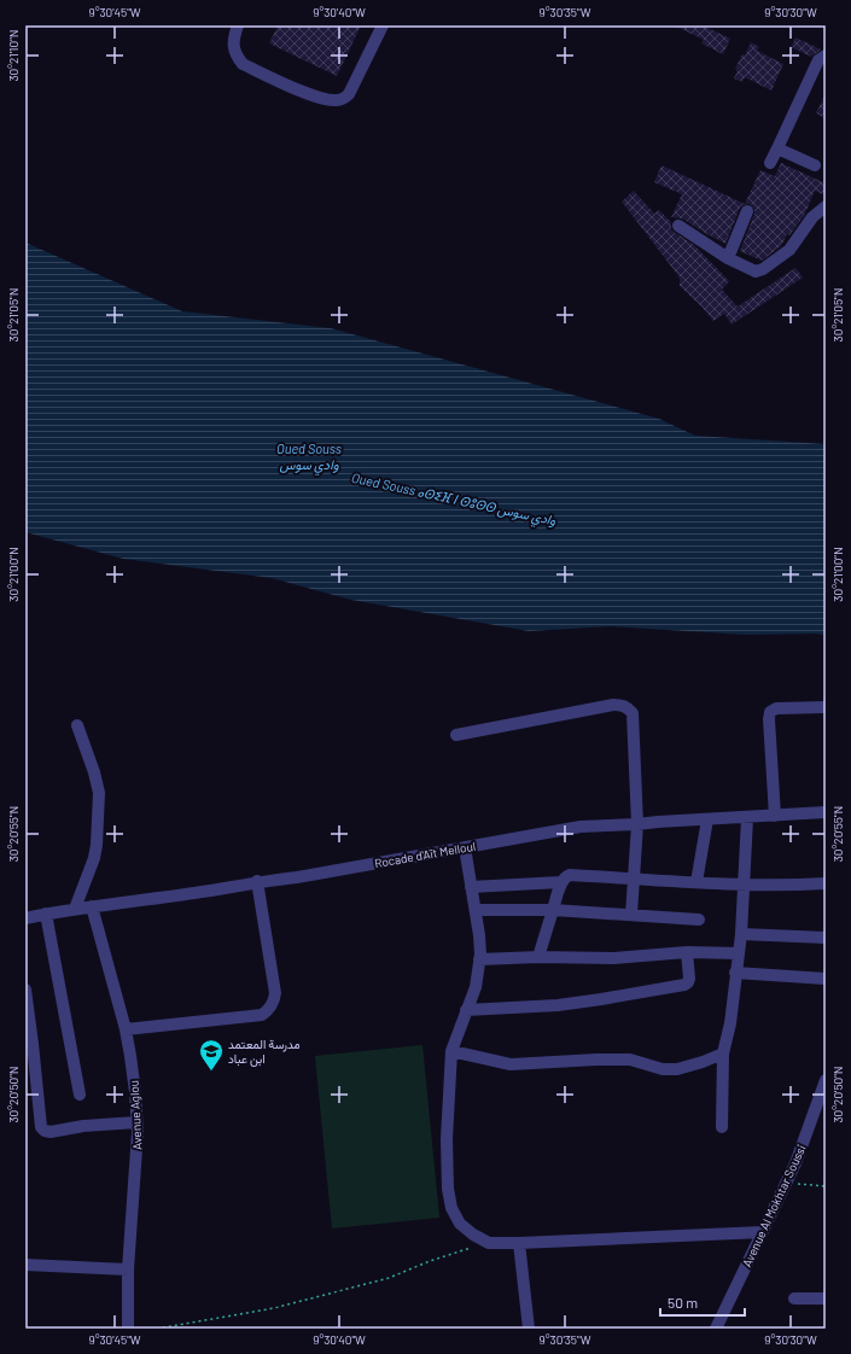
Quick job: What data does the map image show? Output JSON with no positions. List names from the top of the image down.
{
  "streets": {
    "street": ["Rocade d'Aït Melloul", "Avenue Aglou", "Avenue Al Mokhtar Soussi"]
  },
  "crossings": [
    ["Rocade d'Aït Melloul", "Avenue Aglou"]
  ],
  "water": ["Oued Souss وادي سوس", "Oued Souss ⴰⵙⵉⴼ ⵏ ⵙⵓⵙⵙ وادي سوس"],
  "places": {
    "school or university": ["مدرسة المعتمد ابن عباد"]
  },
  "scale_bar": "50 m",
  "coordinates": [
    "9°30'45\"W",
    "9°30'40\"W",
    "9°30'35\"W",
    "9°30'30\"W",
    "30°21'10\"N",
    "30°21'05\"N",
    "30°21'00\"N",
    "30°20'55\"N",
    "30°20'50\"N"
  ]
}
